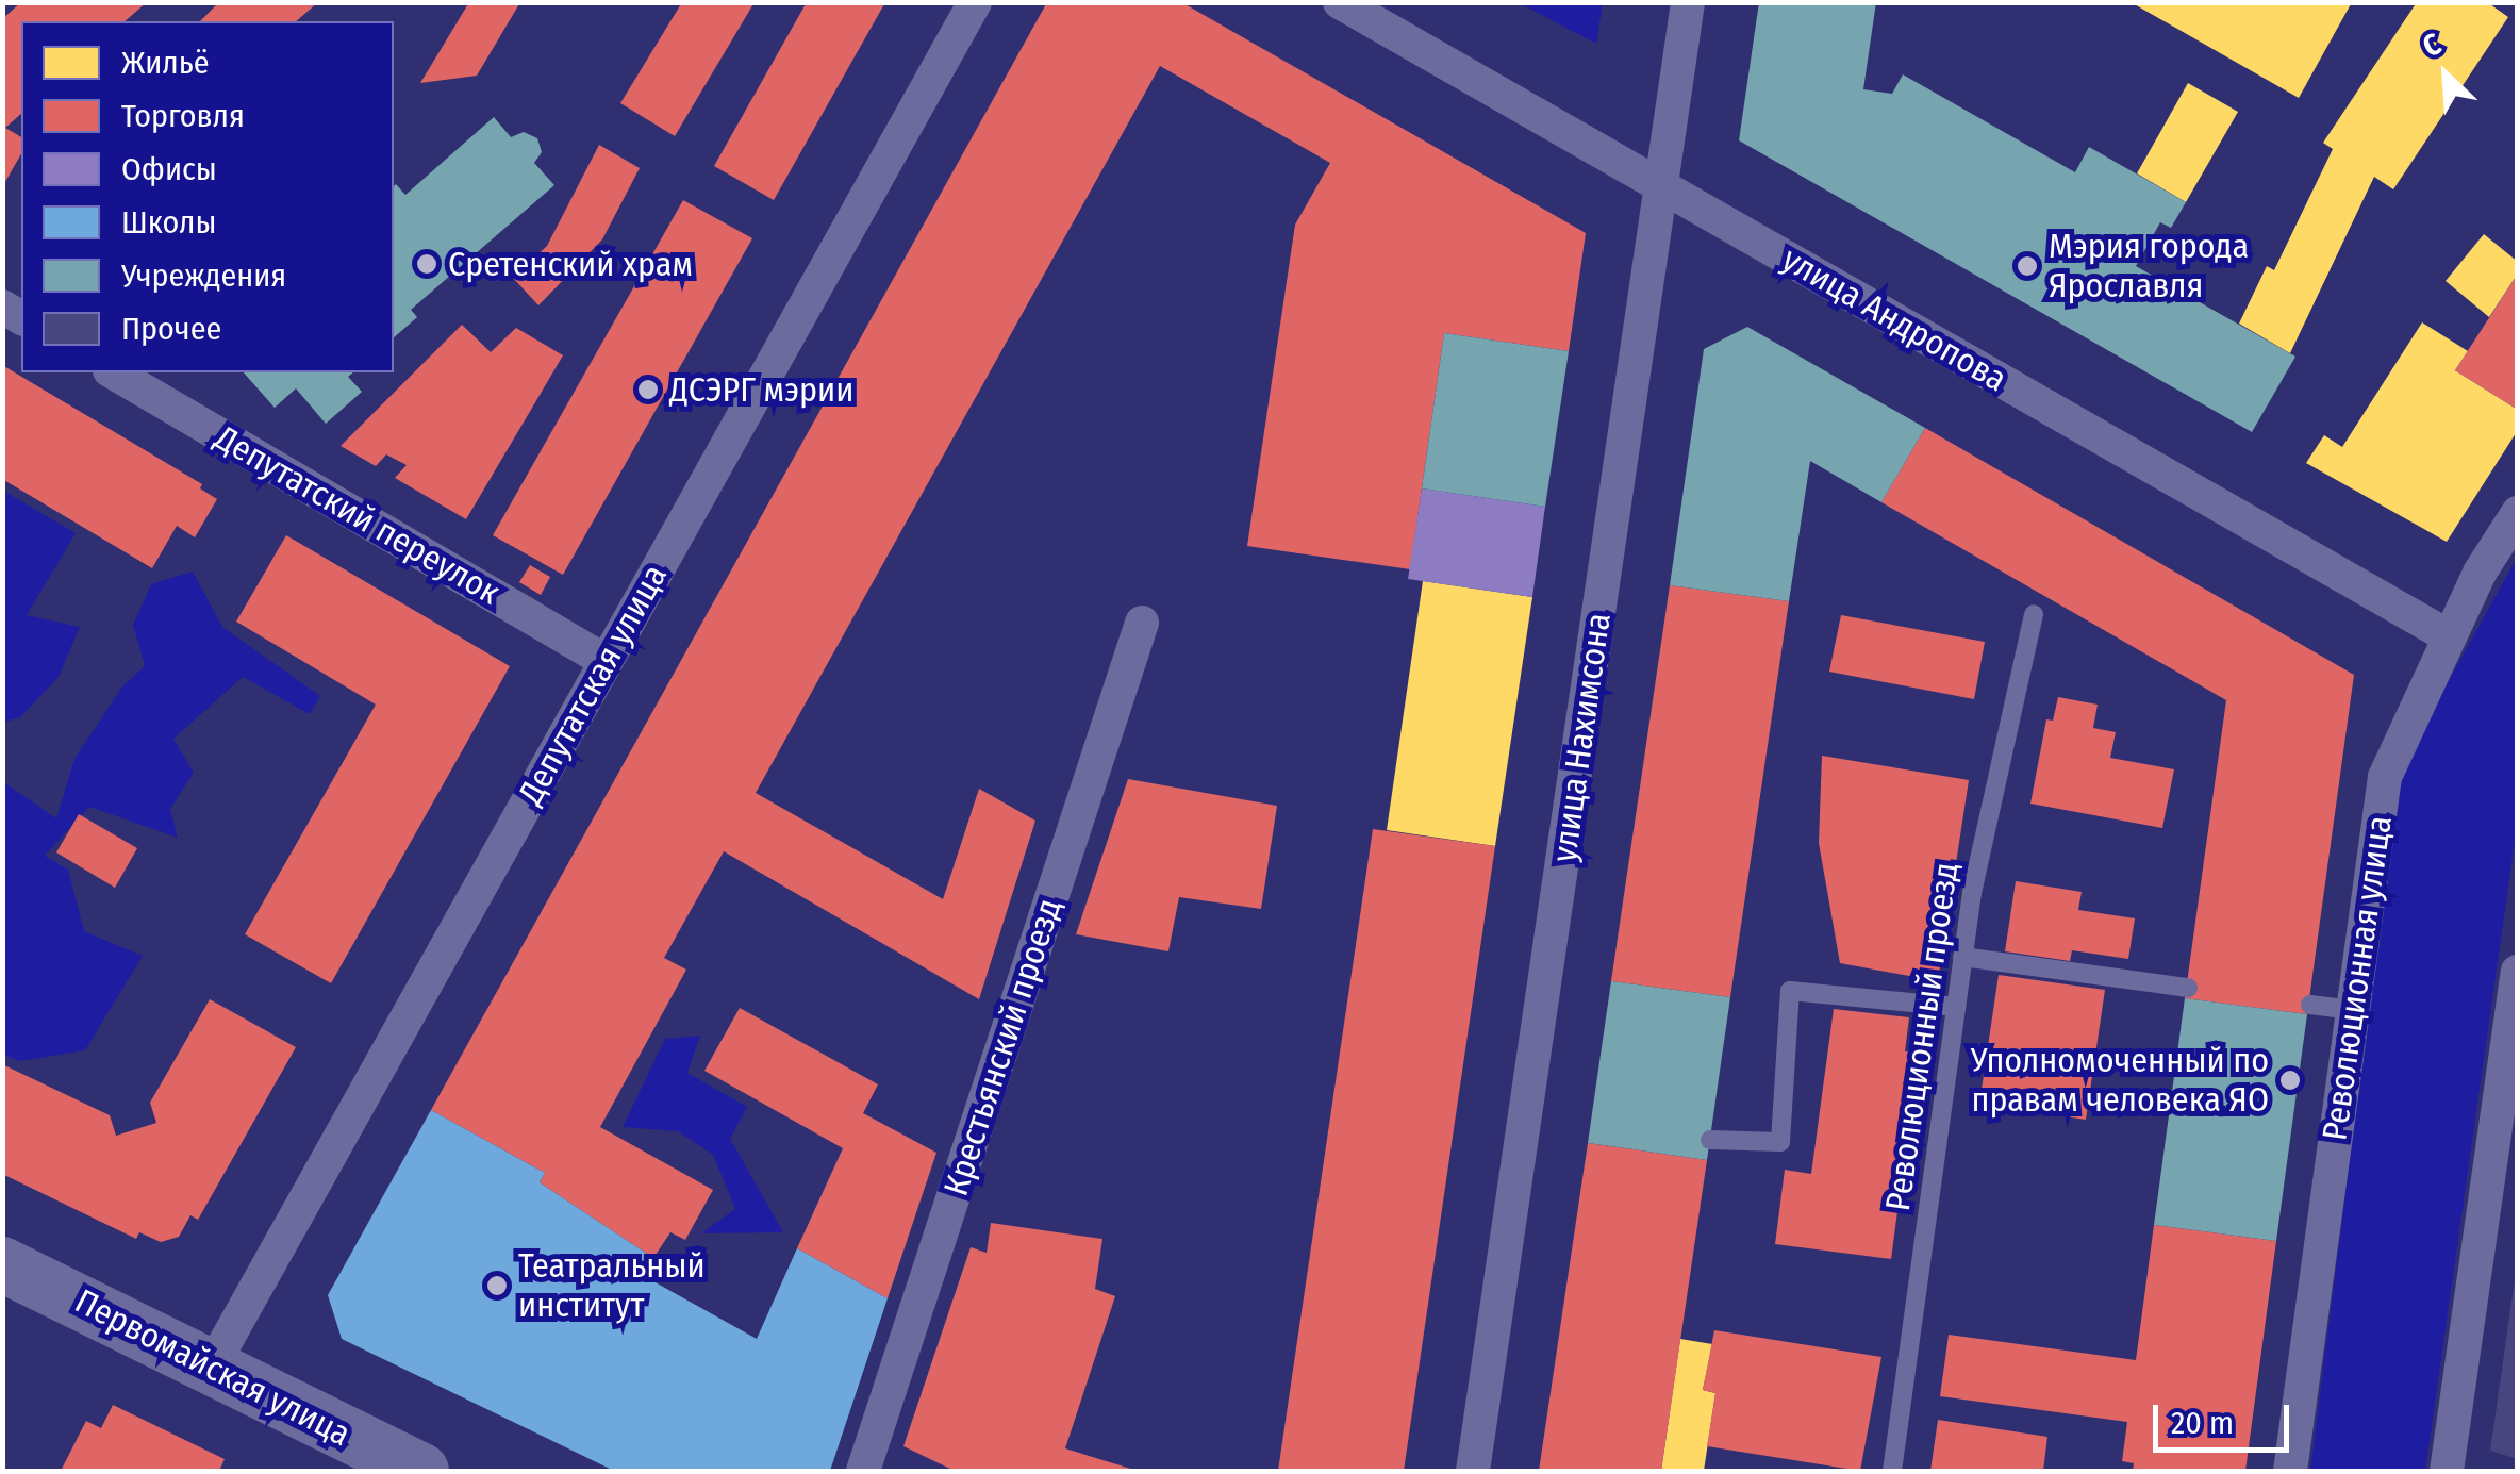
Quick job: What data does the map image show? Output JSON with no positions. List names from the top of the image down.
{
  "streets": {
    "main road": ["Первомайская улица"],
    "street": [
      "улица Андропова",
      "Депутатский переулок",
      "Депутатская улица",
      "улица Нахимсона",
      "Революционная улица",
      "Крестьянский проезд"
    ],
    "lane": ["Революционный проезд"]
  },
  "crossings": [
    ["улица Андропова", "улица Нахимсона"],
    ["улица Андропова", "Революционная улица"],
    ["Депутатский переулок", "Депутатская улица"],
    ["Депутатская улица", "Первомайская улица"]
  ],
  "places": [
    "Сретенский храм",
    "Мэрия города Ярославля",
    "ДСЭРГ мэрии",
    "Уполномоченный по правам человека ЯО",
    "Театральный институт"
  ],
  "legend": [
    "Жильё",
    "Торговля",
    "Офисы",
    "Школы",
    "Учреждения",
    "Прочее"
  ],
  "scale_bar": "20 m",
  "north": "top left"
}
